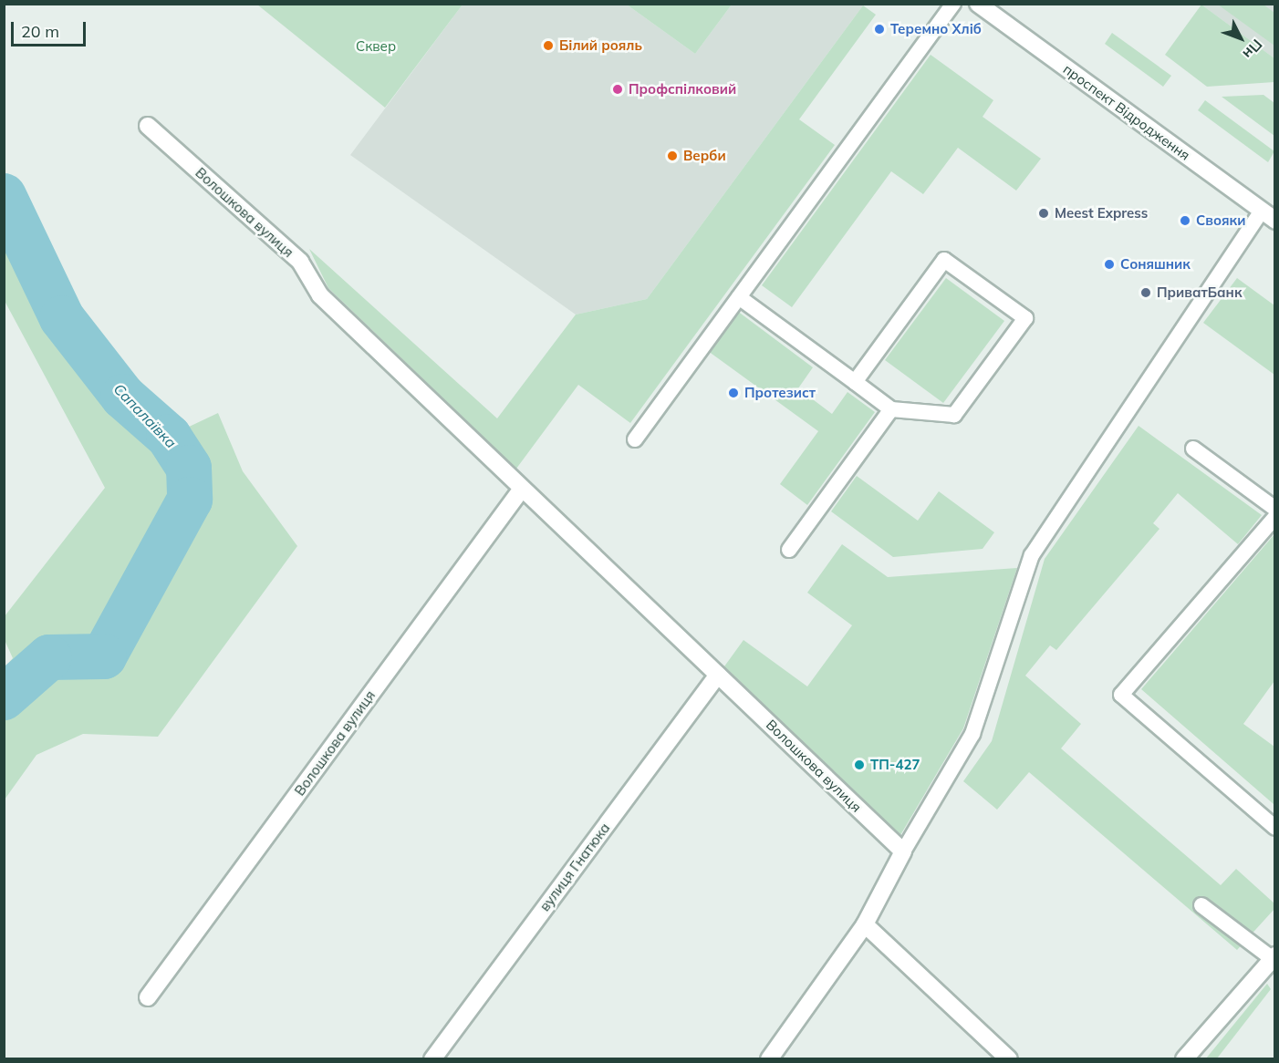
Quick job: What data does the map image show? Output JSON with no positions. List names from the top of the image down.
{
  "streets": {
    "street": ["проспект Відродження", "Волошкова вулиця", "вулиця Гнатюка"]
  },
  "crossings": [
    ["Волошкова вулиця", "вулиця Гнатюка"]
  ],
  "water": ["Сапалаївка"],
  "parks": ["Сквер"],
  "places": [
    "Теремно Хліб",
    "Білий рояль",
    "Профспілковий",
    "Верби",
    "Meest Express",
    "Свояки",
    "Соняшник",
    "ПриватБанк",
    "Протезист",
    "ТП-427"
  ],
  "scale_bar": "20 m",
  "north": "bottom right"
}
